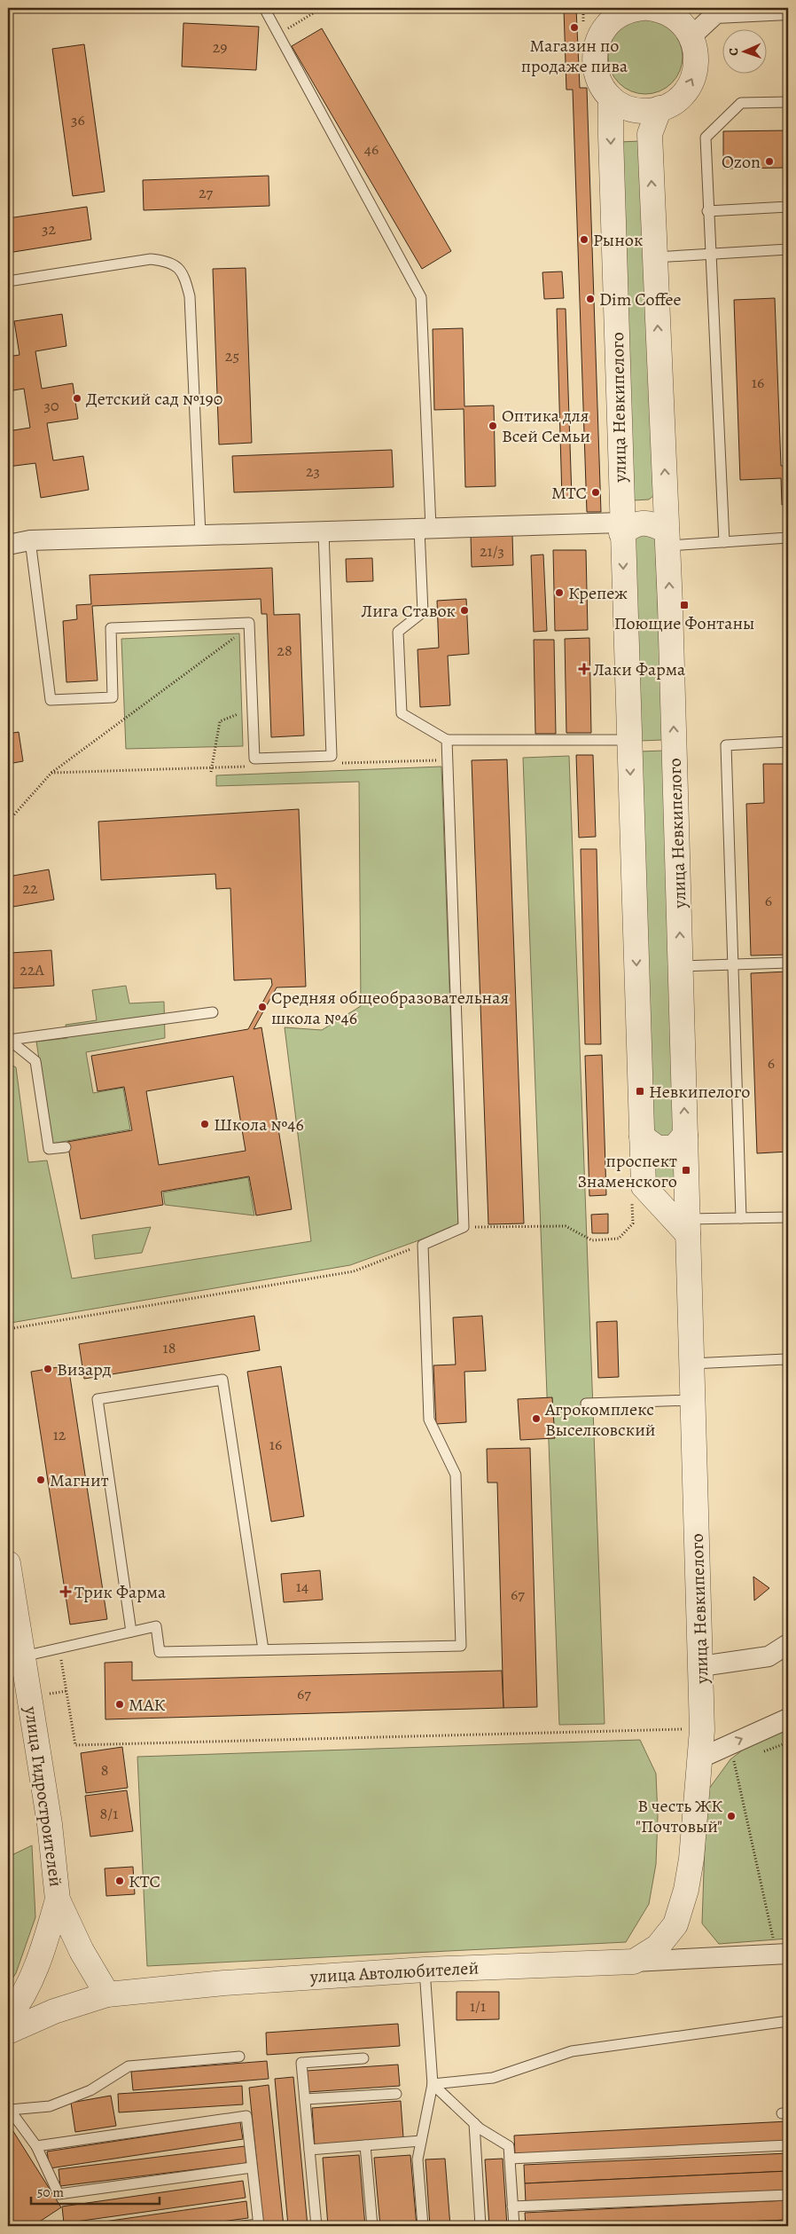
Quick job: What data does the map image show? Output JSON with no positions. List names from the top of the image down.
{
  "streets": {
    "street": ["улица Невкипелого", "улица Гидростроителей", "улица Автолюбителей"]
  },
  "crossings": [
    ["улица Невкипелого", "улица Автолюбителей"],
    ["улица Гидростроителей", "улица Автолюбителей"]
  ],
  "places": {
    "other": [
      "Магазин по продаже пива",
      "Ozon",
      "Рынок",
      "Dim Coffee",
      "Детский сад №190",
      "Оптика для Всей Семьи",
      "МТС",
      "Крепеж",
      "Лига Ставок",
      "Средняя общеобразовательная школа №46",
      "Школа №46",
      "Визард",
      "Агрокомплекс Выселковский",
      "Магнит",
      "МАК",
      "В честь ЖК \"Почтовый\"",
      "КТС"
    ],
    "transit": ["Поющие Фонтаны", "Невкипелого", "проспект Знаменского"],
    "health": ["Лаки Фарма", "Трик Фарма"]
  },
  "house_numbers": [
    "29",
    "36",
    "46",
    "27",
    "32",
    "25",
    "16",
    "30",
    "23",
    "21/3",
    "28",
    "22",
    "6",
    "22А",
    "6",
    "18",
    "12",
    "16",
    "14",
    "67",
    "67",
    "8",
    "8/1",
    "1/1"
  ],
  "scale_bar": "50 m",
  "north": "left"
}
